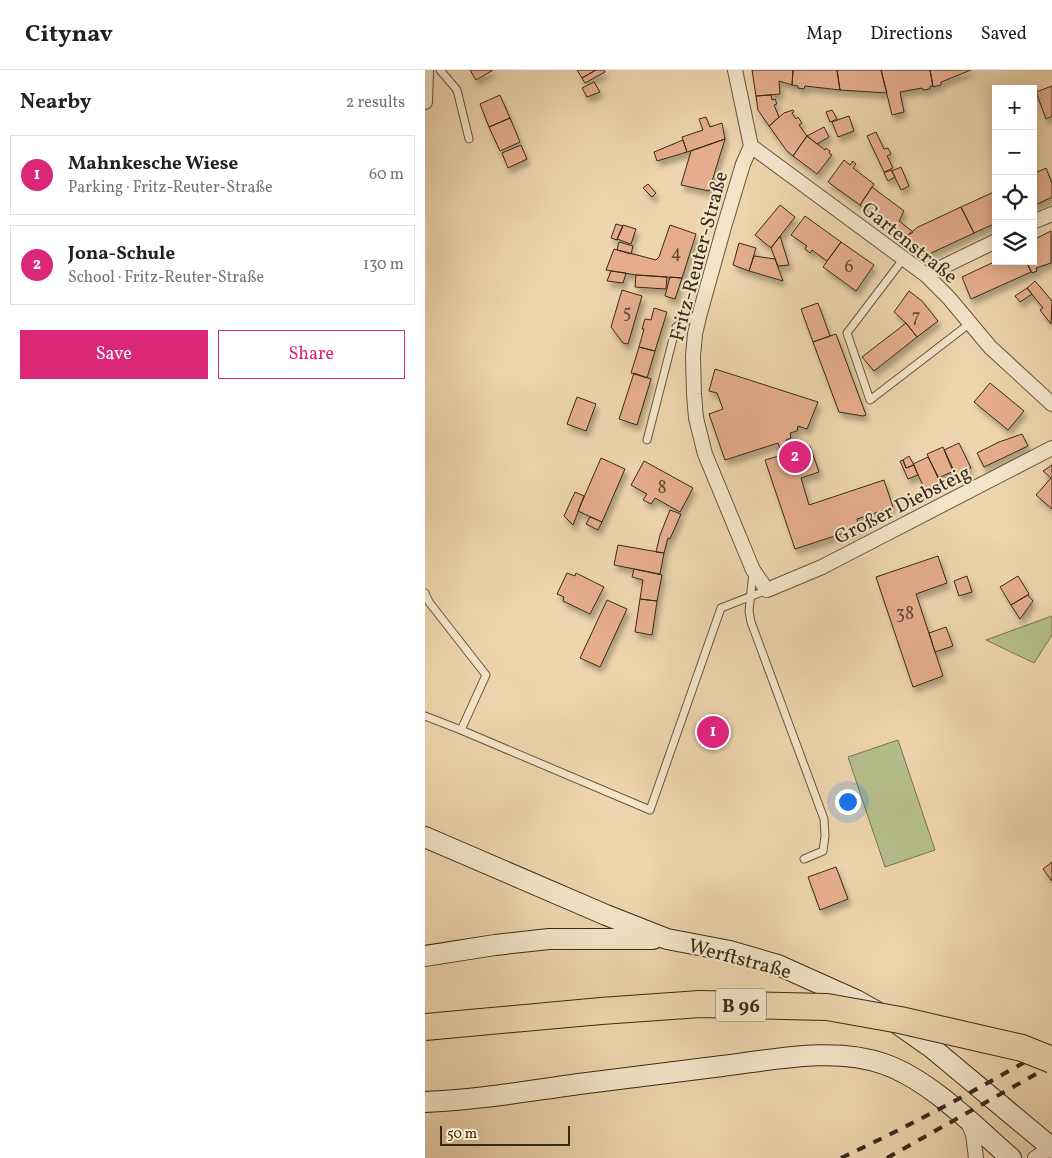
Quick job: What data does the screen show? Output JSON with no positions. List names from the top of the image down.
{
  "streets": {
    "highway": ["B 96"],
    "main road": ["Werftstraße"],
    "street": ["Gartenstraße", "Fritz-Reuter-Straße", "Großer Diebsteig"]
  },
  "crossings": [
    ["Gartenstraße", "Fritz-Reuter-Straße"],
    ["Fritz-Reuter-Straße", "Großer Diebsteig"]
  ],
  "house_numbers": [
    "4",
    "6",
    "5",
    "7",
    "8",
    "38"
  ],
  "scale_bar": "50 m",
  "page": {
    "header": "Citynav",
    "nav": ["Map", "Directions", "Saved"],
    "heading": ["Nearby", "2 results"],
    "map_buttons": ["+", "−"],
    "list": [
      {
        "mark": "1",
        "name": "Mahnkesche Wiese",
        "note": "Parking · Fritz-Reuter-Straße",
        "value": "60 m"
      },
      {
        "mark": "2",
        "name": "Jona-Schule",
        "note": "School · Fritz-Reuter-Straße",
        "value": "130 m"
      }
    ],
    "buttons": ["Save", "Share"],
    "pins": ["2", "1"],
    "scale": "50 m"
  }
}
